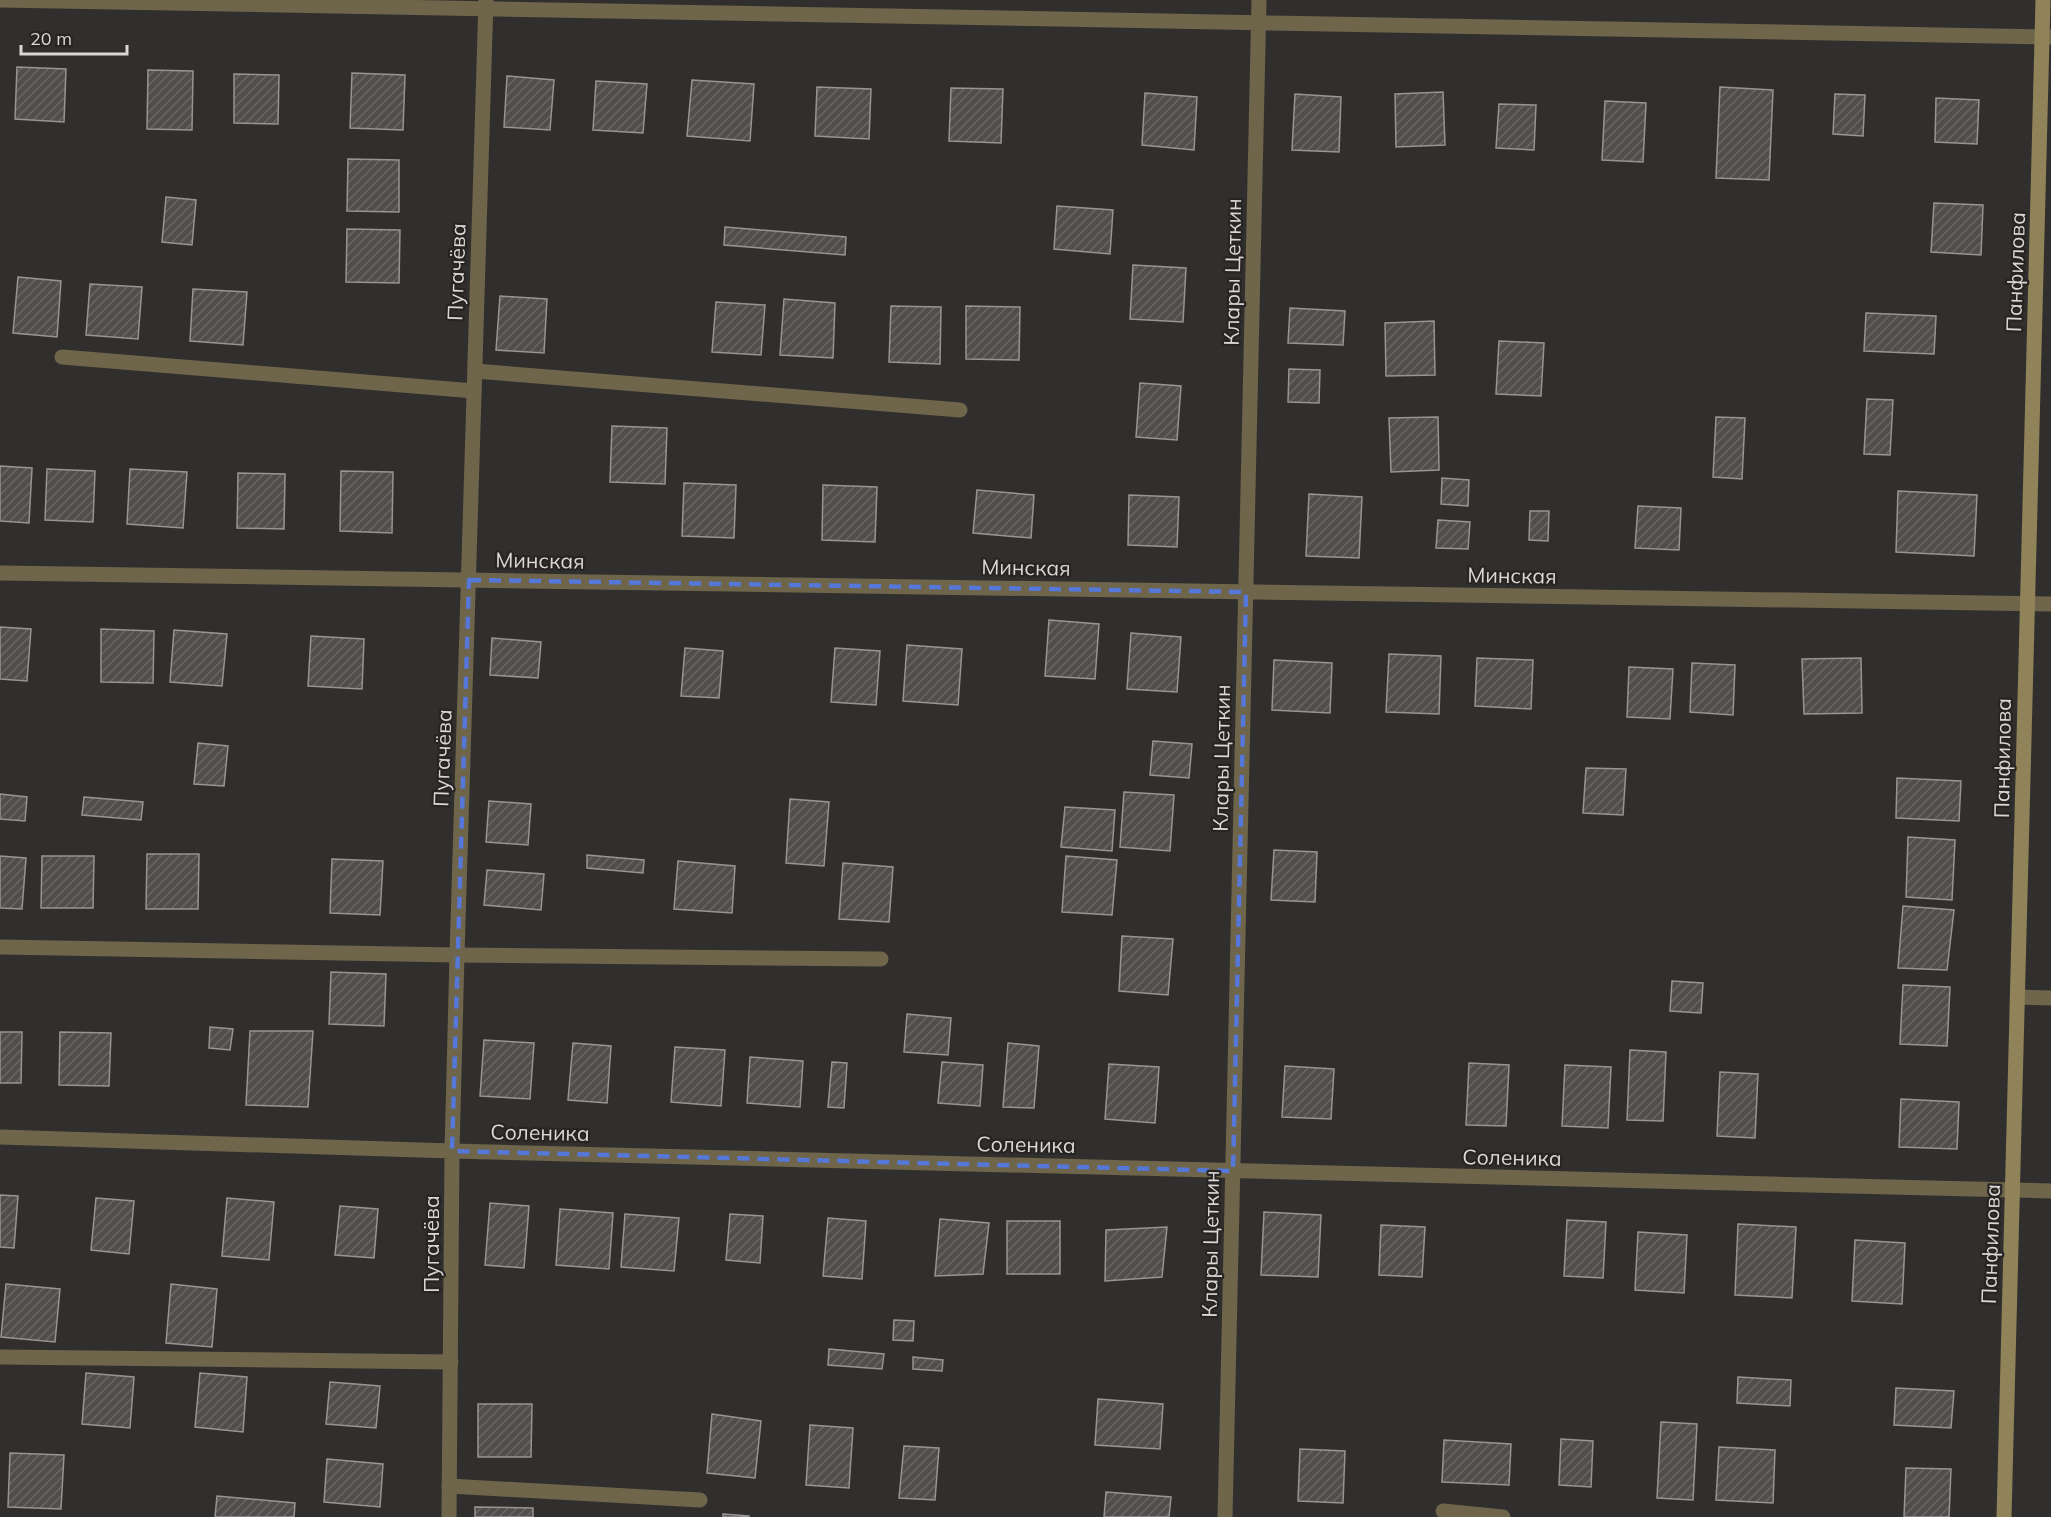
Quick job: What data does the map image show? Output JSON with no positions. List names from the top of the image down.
{
  "streets": {
    "street": [
      "Пугачёва",
      "Клары Цеткин",
      "Панфилова",
      "Минская",
      "Соленика"
    ]
  },
  "crossings": [
    ["Пугачёва", "Минская"],
    ["Пугачёва", "Соленика"],
    ["Клары Цеткин", "Минская"],
    ["Клары Цеткин", "Соленика"],
    ["Панфилова", "Минская"],
    ["Панфилова", "Соленика"]
  ],
  "scale_bar": "20 m"
}
